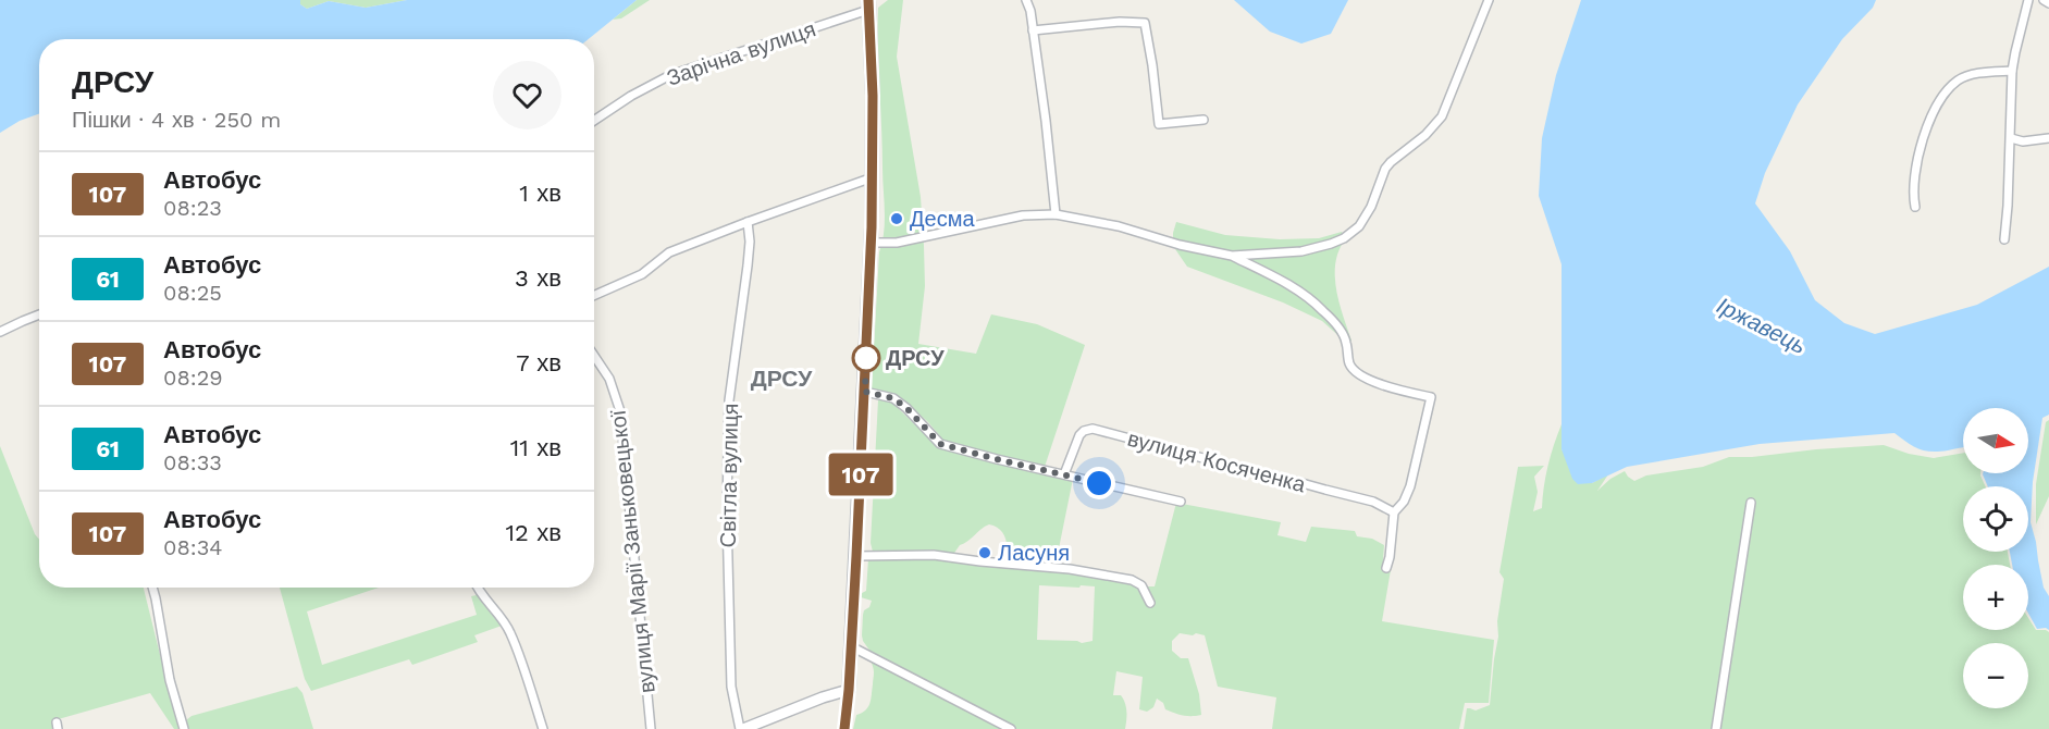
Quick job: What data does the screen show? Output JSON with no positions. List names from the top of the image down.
{
  "streets": {
    "street": [
      "Зарічна вулиця",
      "вулиця Косяченка",
      "Світла вулиця",
      "вулиця Марії Заньковецької"
    ]
  },
  "districts": ["ДРСУ"],
  "water": ["Іржавець"],
  "places": ["Десма", "ДРСУ", "Ласуня"],
  "lines": ["bus line 107"],
  "north": "right",
  "page": {
    "on_map": "107",
    "heading": ["ДРСУ", "Пішки · 4 хв · 250 m"],
    "list": [
      {
        "mark": "107",
        "name": "Автобус",
        "note": "08:23",
        "value": "1 хв"
      },
      {
        "mark": "61",
        "name": "Автобус",
        "note": "08:25",
        "value": "3 хв"
      },
      {
        "mark": "107",
        "name": "Автобус",
        "note": "08:29",
        "value": "7 хв"
      },
      {
        "mark": "61",
        "name": "Автобус",
        "note": "08:33",
        "value": "11 хв"
      },
      {
        "mark": "107",
        "name": "Автобус",
        "note": "08:34",
        "value": "12 хв"
      }
    ],
    "map_buttons": ["+", "−"]
  }
}
